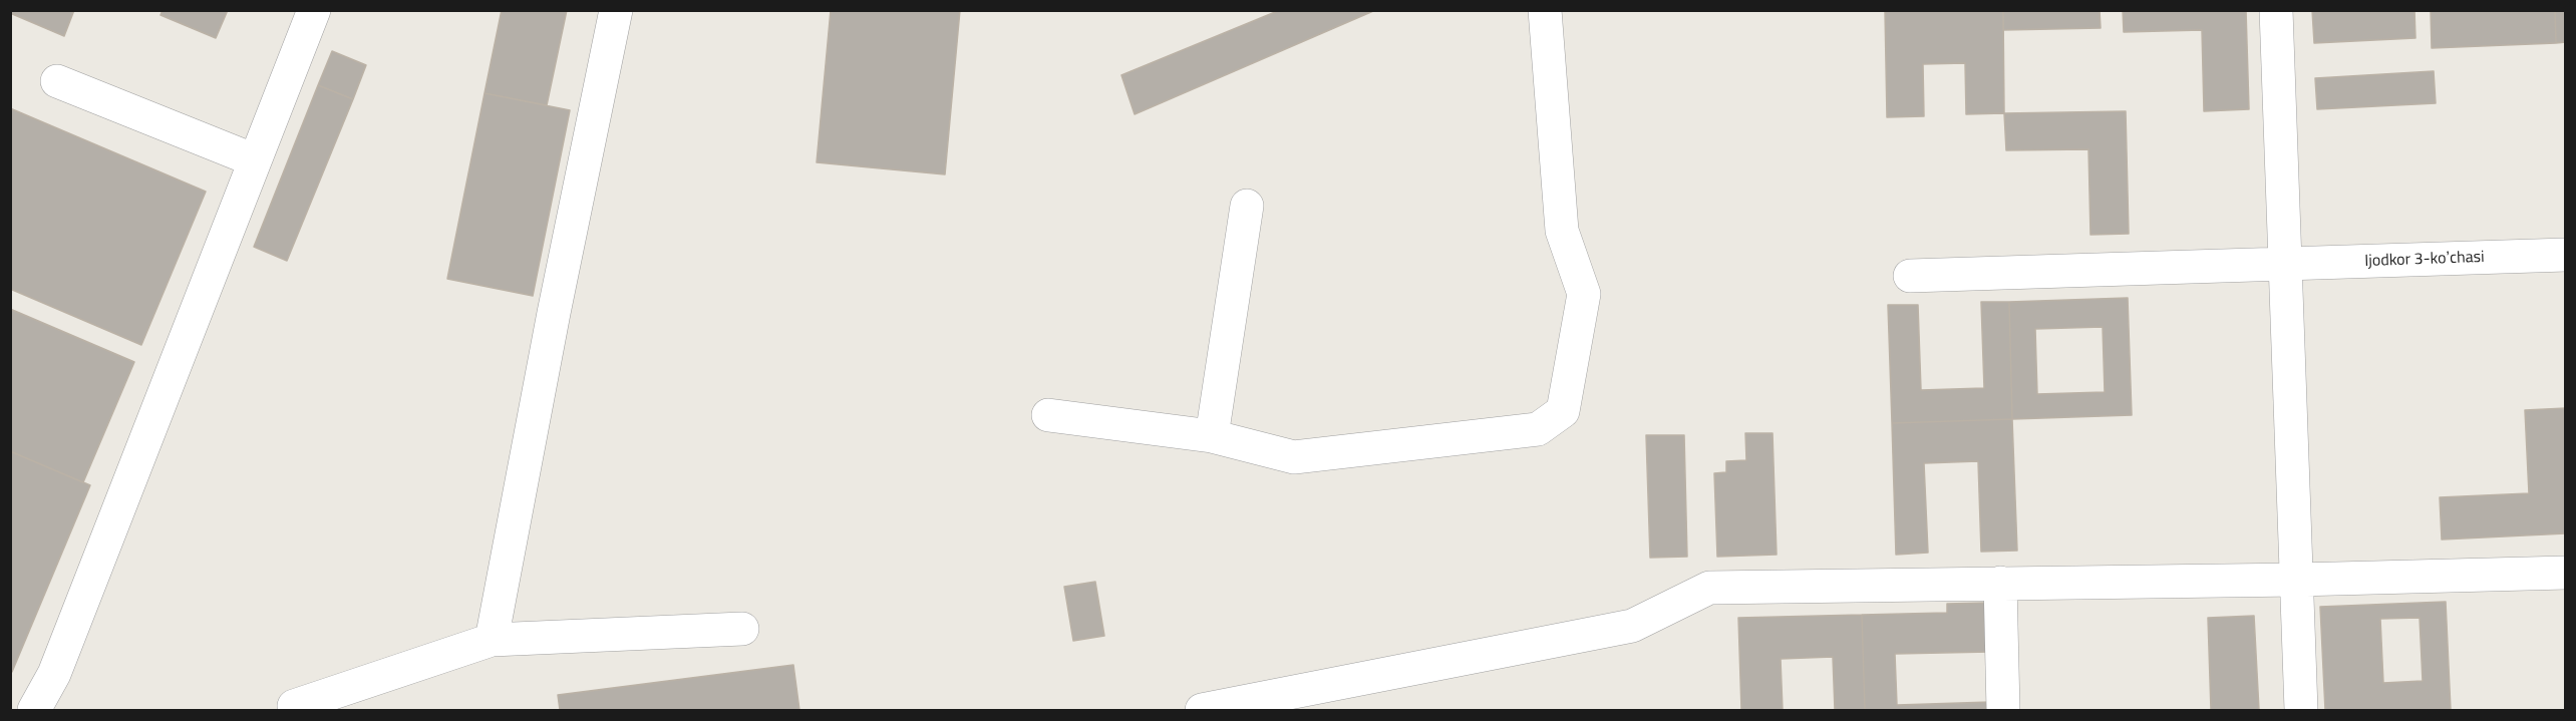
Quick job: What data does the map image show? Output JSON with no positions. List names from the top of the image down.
{
  "streets": {
    "street": ["Ijodkor 3-koʼchasi"]
  }
}
